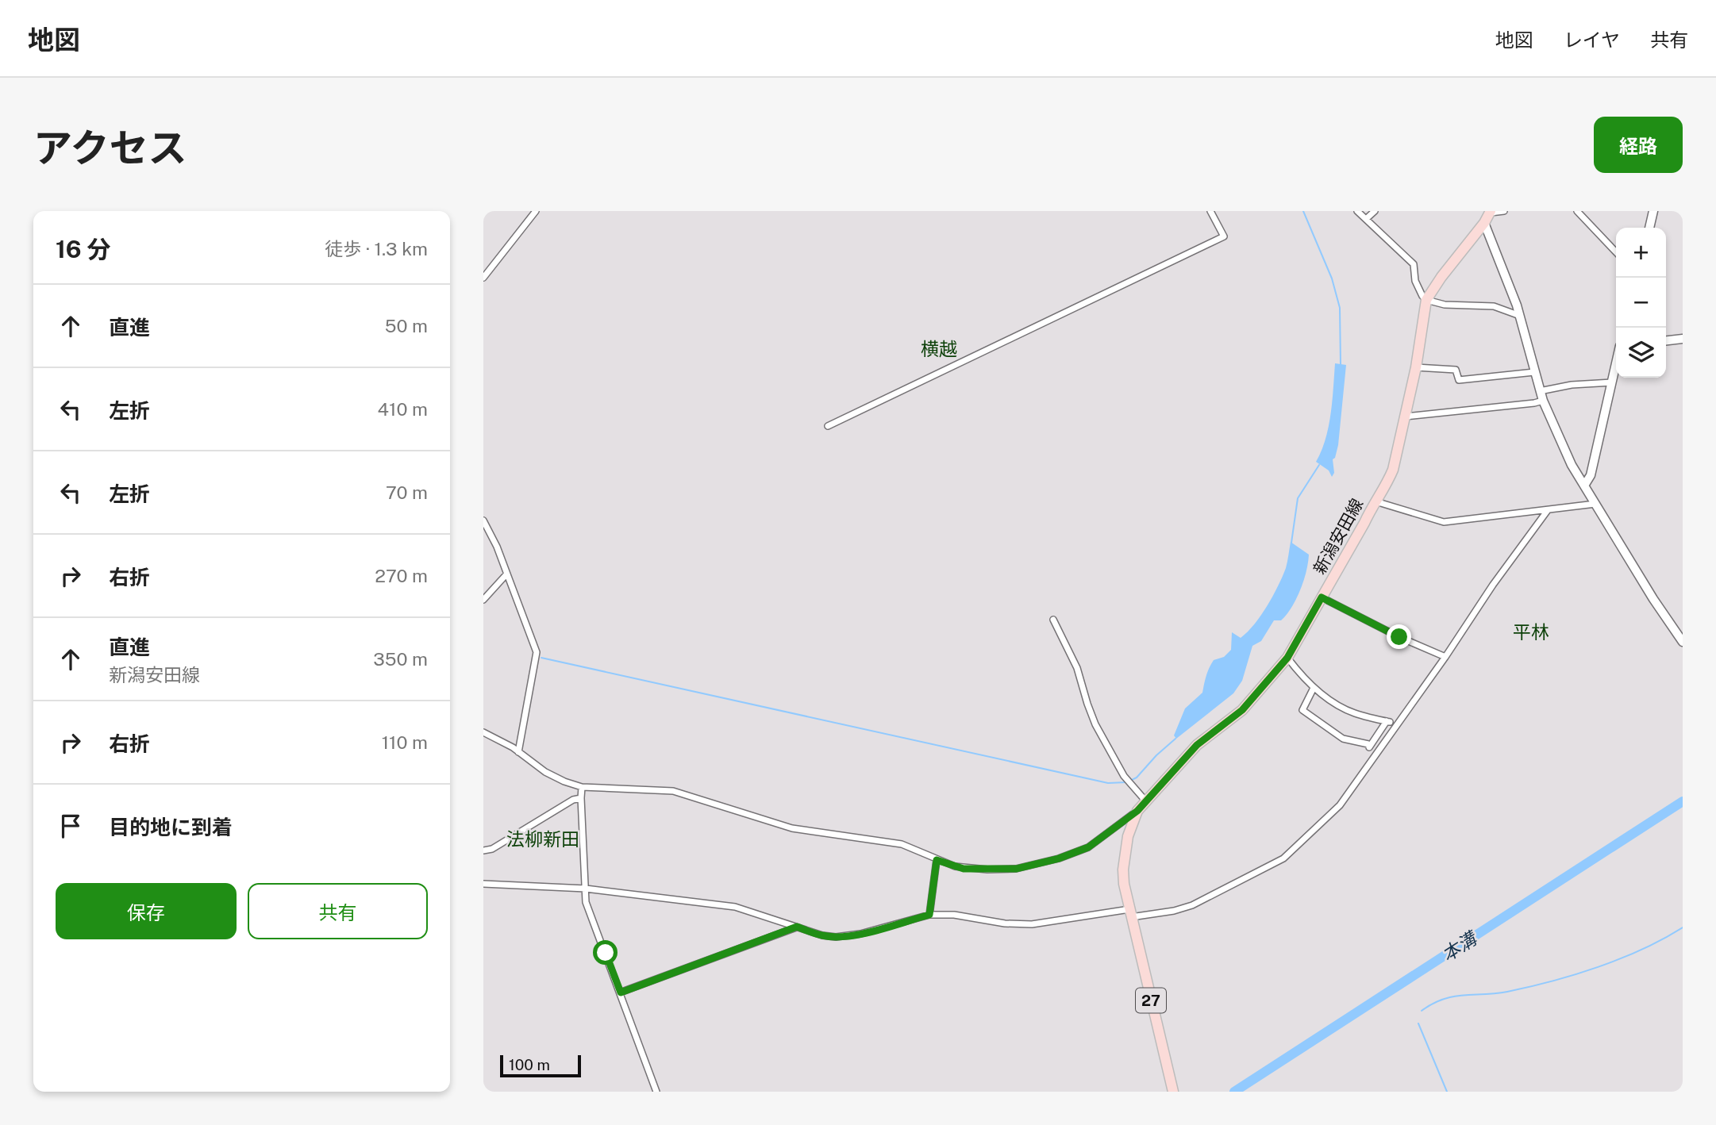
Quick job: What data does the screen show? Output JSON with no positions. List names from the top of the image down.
{
  "streets": {
    "main road": ["新潟安田線", "27"]
  },
  "districts": ["横越", "平林", "法柳新田"],
  "water": ["本溝"],
  "scale_bar": "100 m",
  "page": {
    "header": "地図",
    "nav": ["地図", "レイヤ", "共有"],
    "title": "アクセス",
    "buttons": [
      "経路",
      ["保存", "共有"]
    ],
    "heading": ["16 分", "徒歩 · 1.3 km"],
    "map_buttons": ["+", "−"],
    "list": [
      ["直進", "50 m"],
      ["左折", "410 m"],
      ["左折", "70 m"],
      ["右折", "270 m"],
      ["直進", "新潟安田線", "350 m"],
      ["右折", "110 m"],
      "目的地に到着"
    ],
    "scale": "100 m"
  }
}
